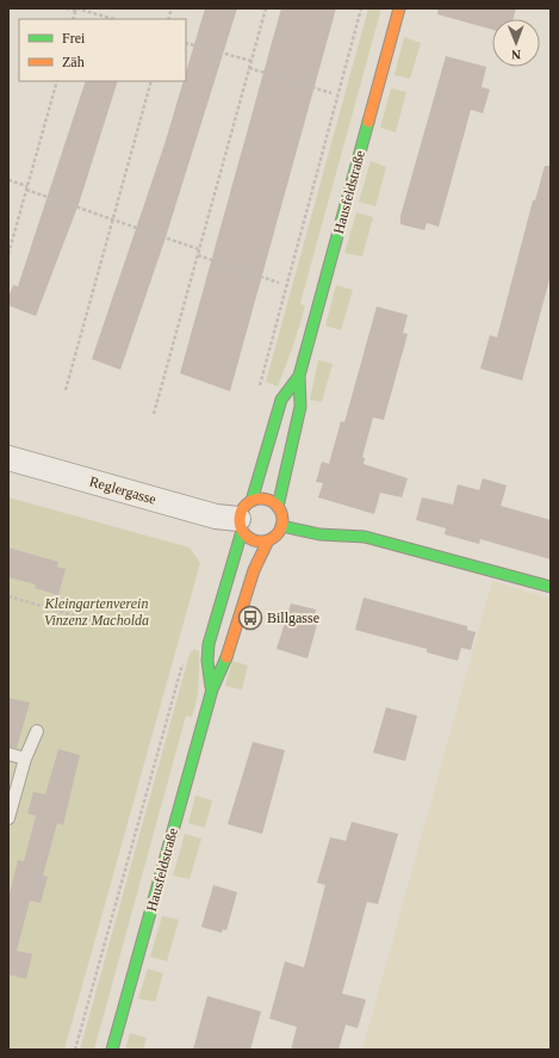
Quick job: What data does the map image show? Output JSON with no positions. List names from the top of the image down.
{
  "streets": {
    "street": ["Hausfeldstraße", "Reglergasse"]
  },
  "crossings": [
    ["Hausfeldstraße", "Reglergasse"]
  ],
  "parks": ["Kleingartenverein Vinzenz Macholda"],
  "places": {
    "bus stop": ["Billgasse"]
  },
  "legend": ["Frei", "Zäh"],
  "north": "bottom"
}
